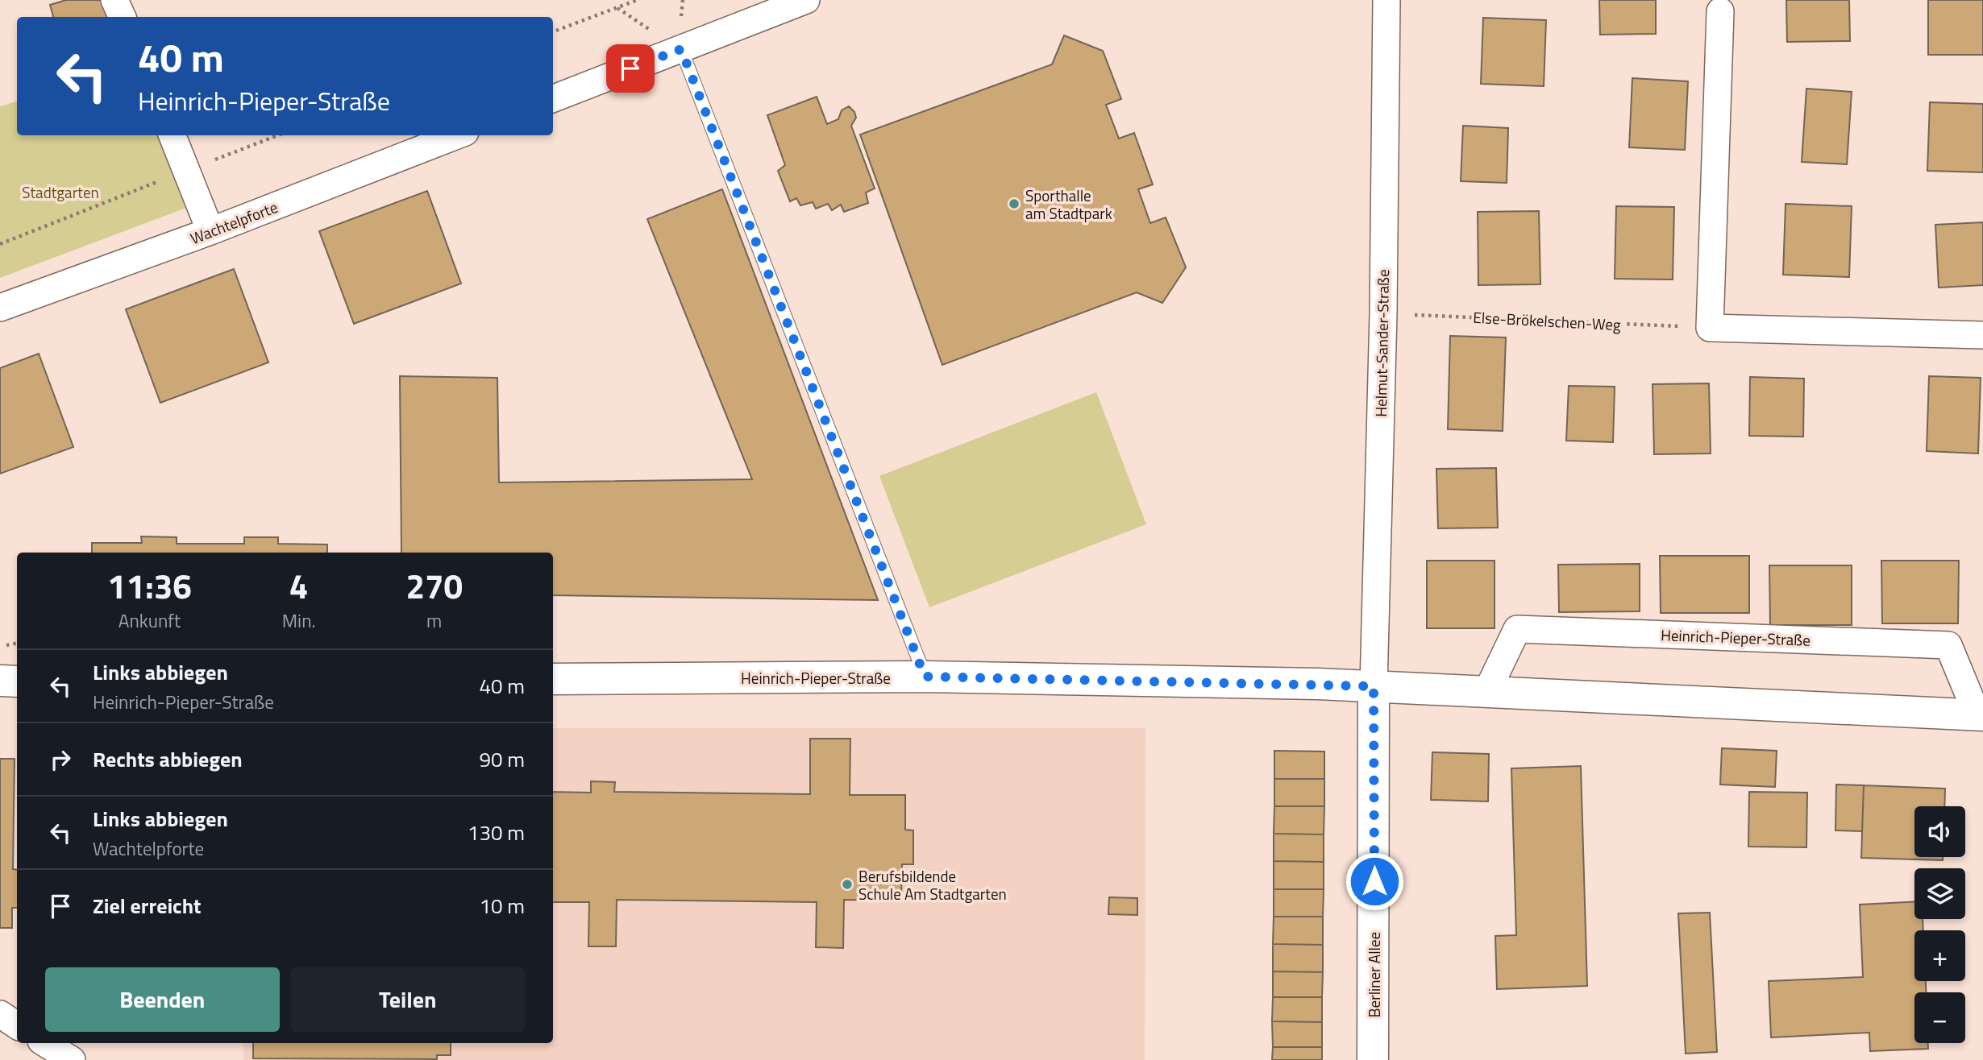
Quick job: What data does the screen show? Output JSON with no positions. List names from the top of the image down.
{
  "streets": {
    "street": [
      "Wachtelpforte",
      "Helmut-Sander-Straße",
      "Heinrich-Pieper-Straße",
      "Berliner Allee"
    ],
    "path": ["Else-Brökelschen-Weg"]
  },
  "crossings": [
    ["Else-Brökelschen-Weg", "Helmut-Sander-Straße"],
    ["Helmut-Sander-Straße", "Heinrich-Pieper-Straße"],
    ["Helmut-Sander-Straße", "Berliner Allee"],
    ["Heinrich-Pieper-Straße", "Berliner Allee"]
  ],
  "parks": ["Stadtgarten"],
  "places": ["Sporthalle am Stadtpark", "Berufsbildende Schule Am Stadtgarten"],
  "page": {
    "turn": ["40 m", "Heinrich-Pieper-Straße"],
    "eta": [
      "11:36",
      "Ankunft",
      "4",
      "Min.",
      "270",
      "m"
    ],
    "list": [
      {
        "name": "Links abbiegen",
        "note": "Heinrich-Pieper-Straße",
        "value": "40 m"
      },
      {
        "name": "Rechts abbiegen",
        "value": "90 m"
      },
      {
        "name": "Links abbiegen",
        "note": "Wachtelpforte",
        "value": "130 m"
      },
      {
        "name": "Ziel erreicht",
        "value": "10 m"
      }
    ],
    "map_buttons": ["+", "−"],
    "buttons": ["Beenden", "Teilen"]
  }
}
